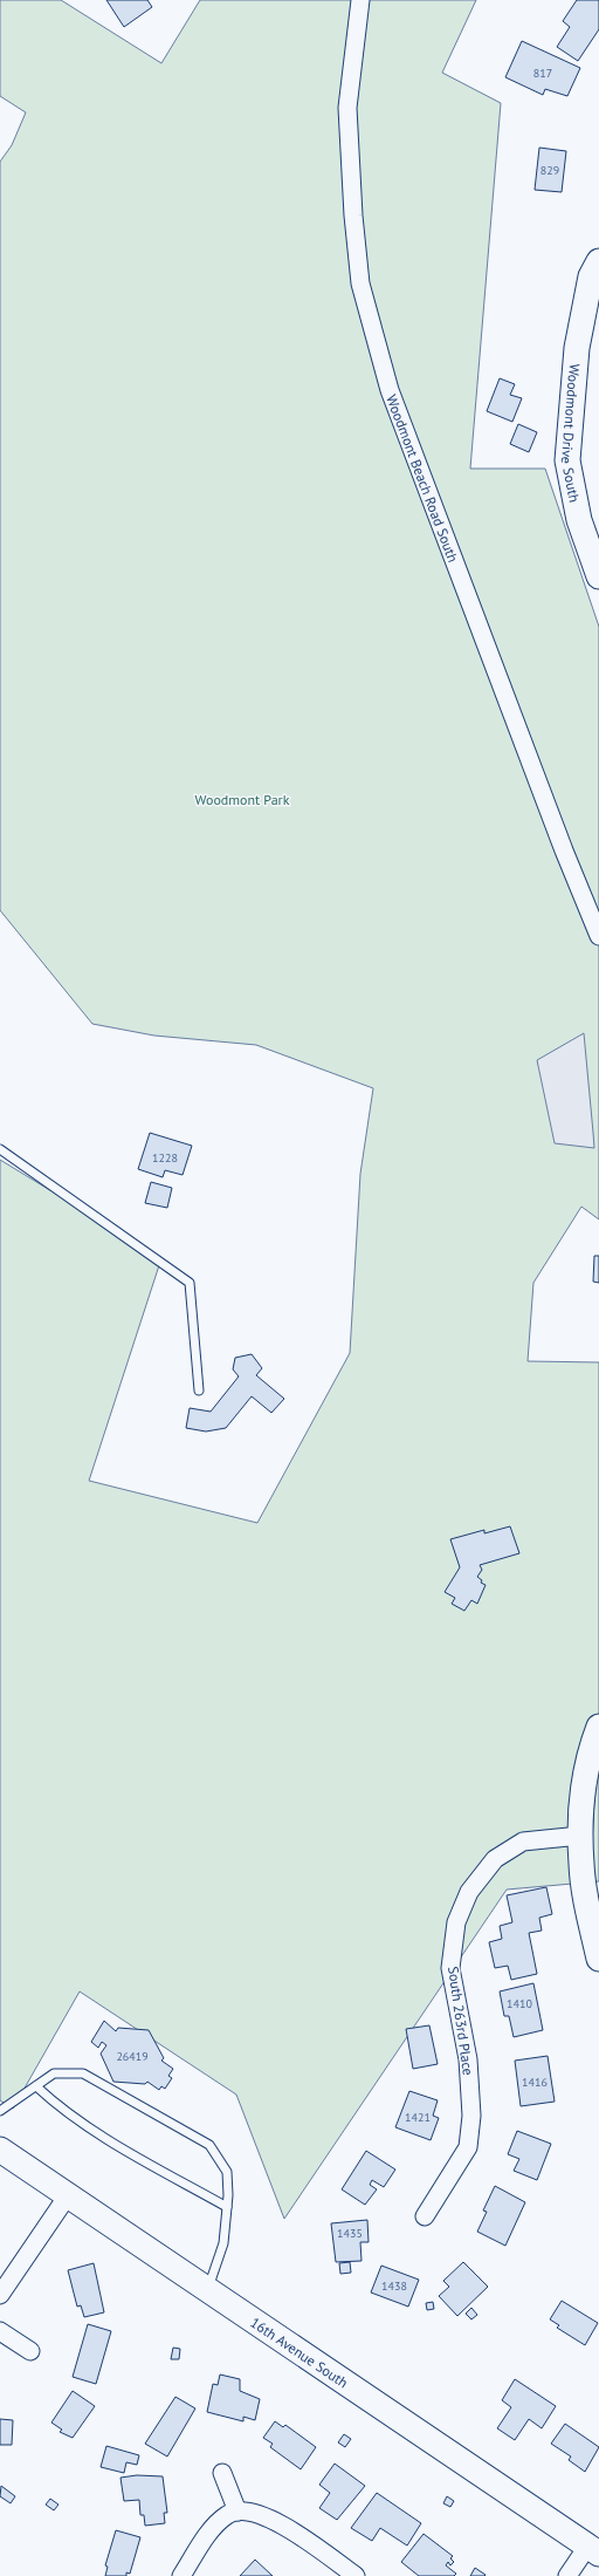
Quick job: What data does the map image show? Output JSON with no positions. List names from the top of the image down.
{
  "streets": {
    "main road": ["Woodmont Drive South", "16th Avenue South"],
    "street": ["Woodmont Beach Road South", "South 263rd Place"]
  },
  "parks": ["Woodmont Park"],
  "house_numbers": [
    "817",
    "829",
    "1228",
    "1410",
    "26419",
    "1416",
    "1421",
    "1435",
    "1438"
  ]
}
